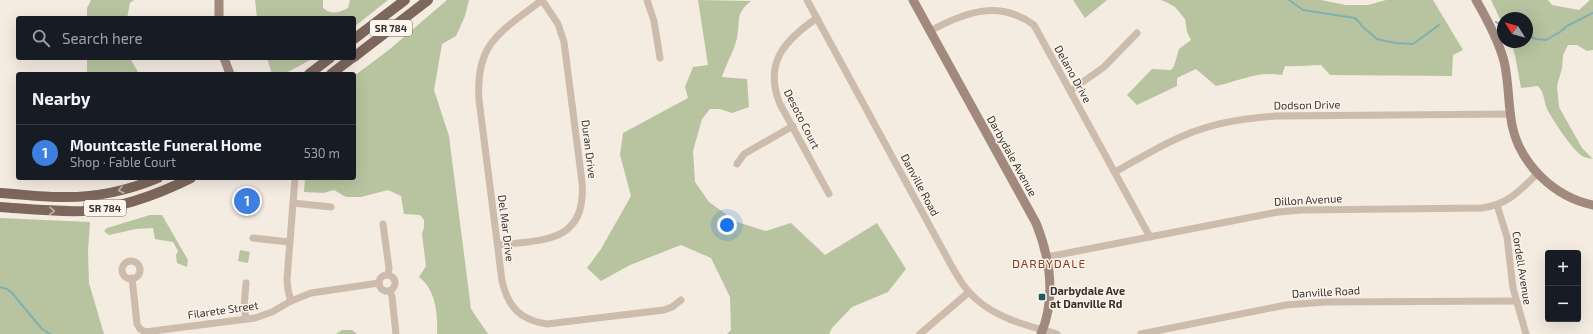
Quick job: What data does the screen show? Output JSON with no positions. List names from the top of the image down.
{
  "streets": {
    "main road": ["SR 784"],
    "street": [
      "Delano Drive",
      "Dodson Drive",
      "Desoto Court",
      "Duran Drive",
      "Darbydale Avenue",
      "Danville Road",
      "Dillon Avenue",
      "Del Mar Drive",
      "Cordell Avenue",
      "Filarete Street"
    ]
  },
  "crossings": [
    ["Delano Drive", "Dodson Drive"],
    ["Delano Drive", "Dillon Avenue"],
    ["Desoto Court", "Danville Road"],
    ["Duran Drive", "Del Mar Drive"],
    ["Darbydale Avenue", "Danville Road"],
    ["Darbydale Avenue", "Dillon Avenue"],
    ["Danville Road", "Cordell Avenue"],
    ["Dillon Avenue", "Cordell Avenue"]
  ],
  "districts": ["DARBYDALE"],
  "places": {
    "transit": ["Darbydale Ave at Danville Rd"]
  },
  "north": "top left",
  "page": {
    "search": "Search here",
    "heading": "Nearby",
    "list": [
      {
        "mark": "1",
        "name": "Mountcastle Funeral Home",
        "note": "Shop · Fable Court",
        "value": "530 m"
      }
    ],
    "pins": "1",
    "map_buttons": ["+", "−"]
  }
}
